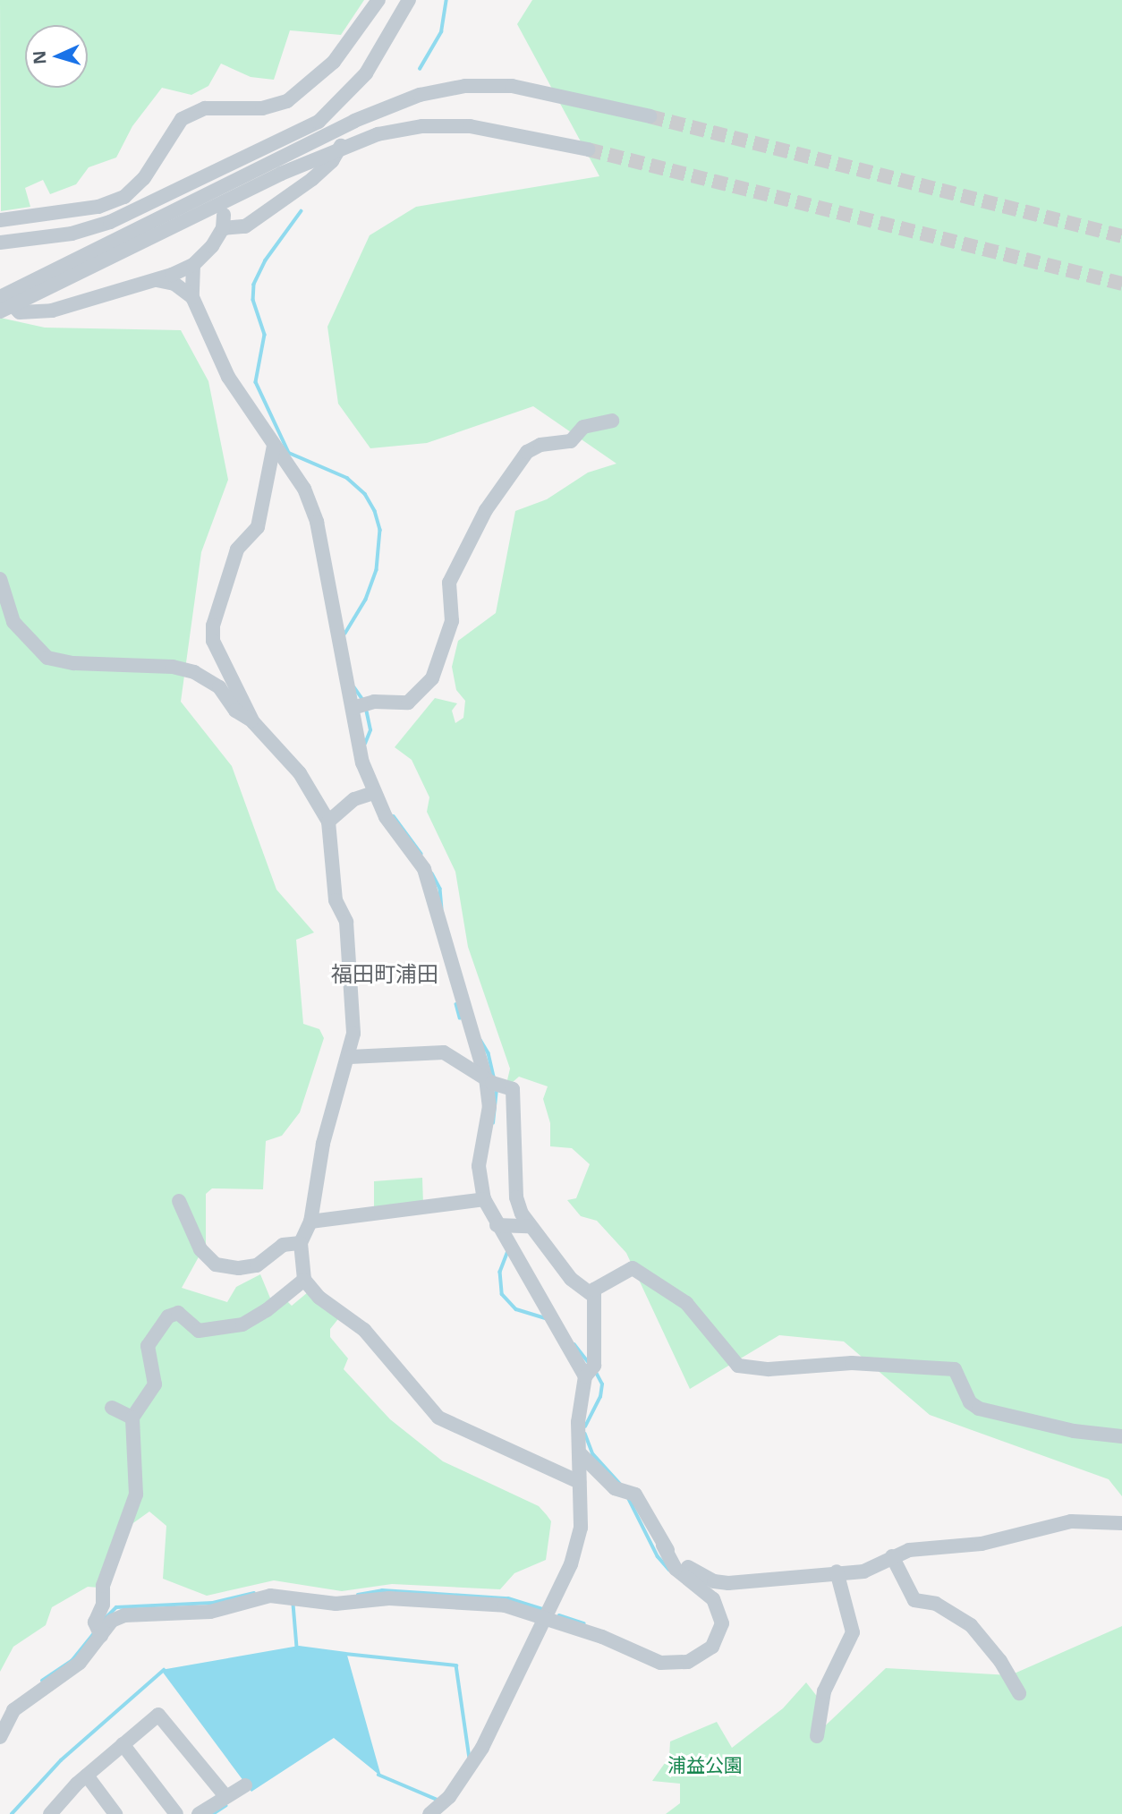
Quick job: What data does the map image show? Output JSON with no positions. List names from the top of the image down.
{
  "districts": ["福田町浦田"],
  "parks": ["浦益公園"],
  "north": "left"
}
